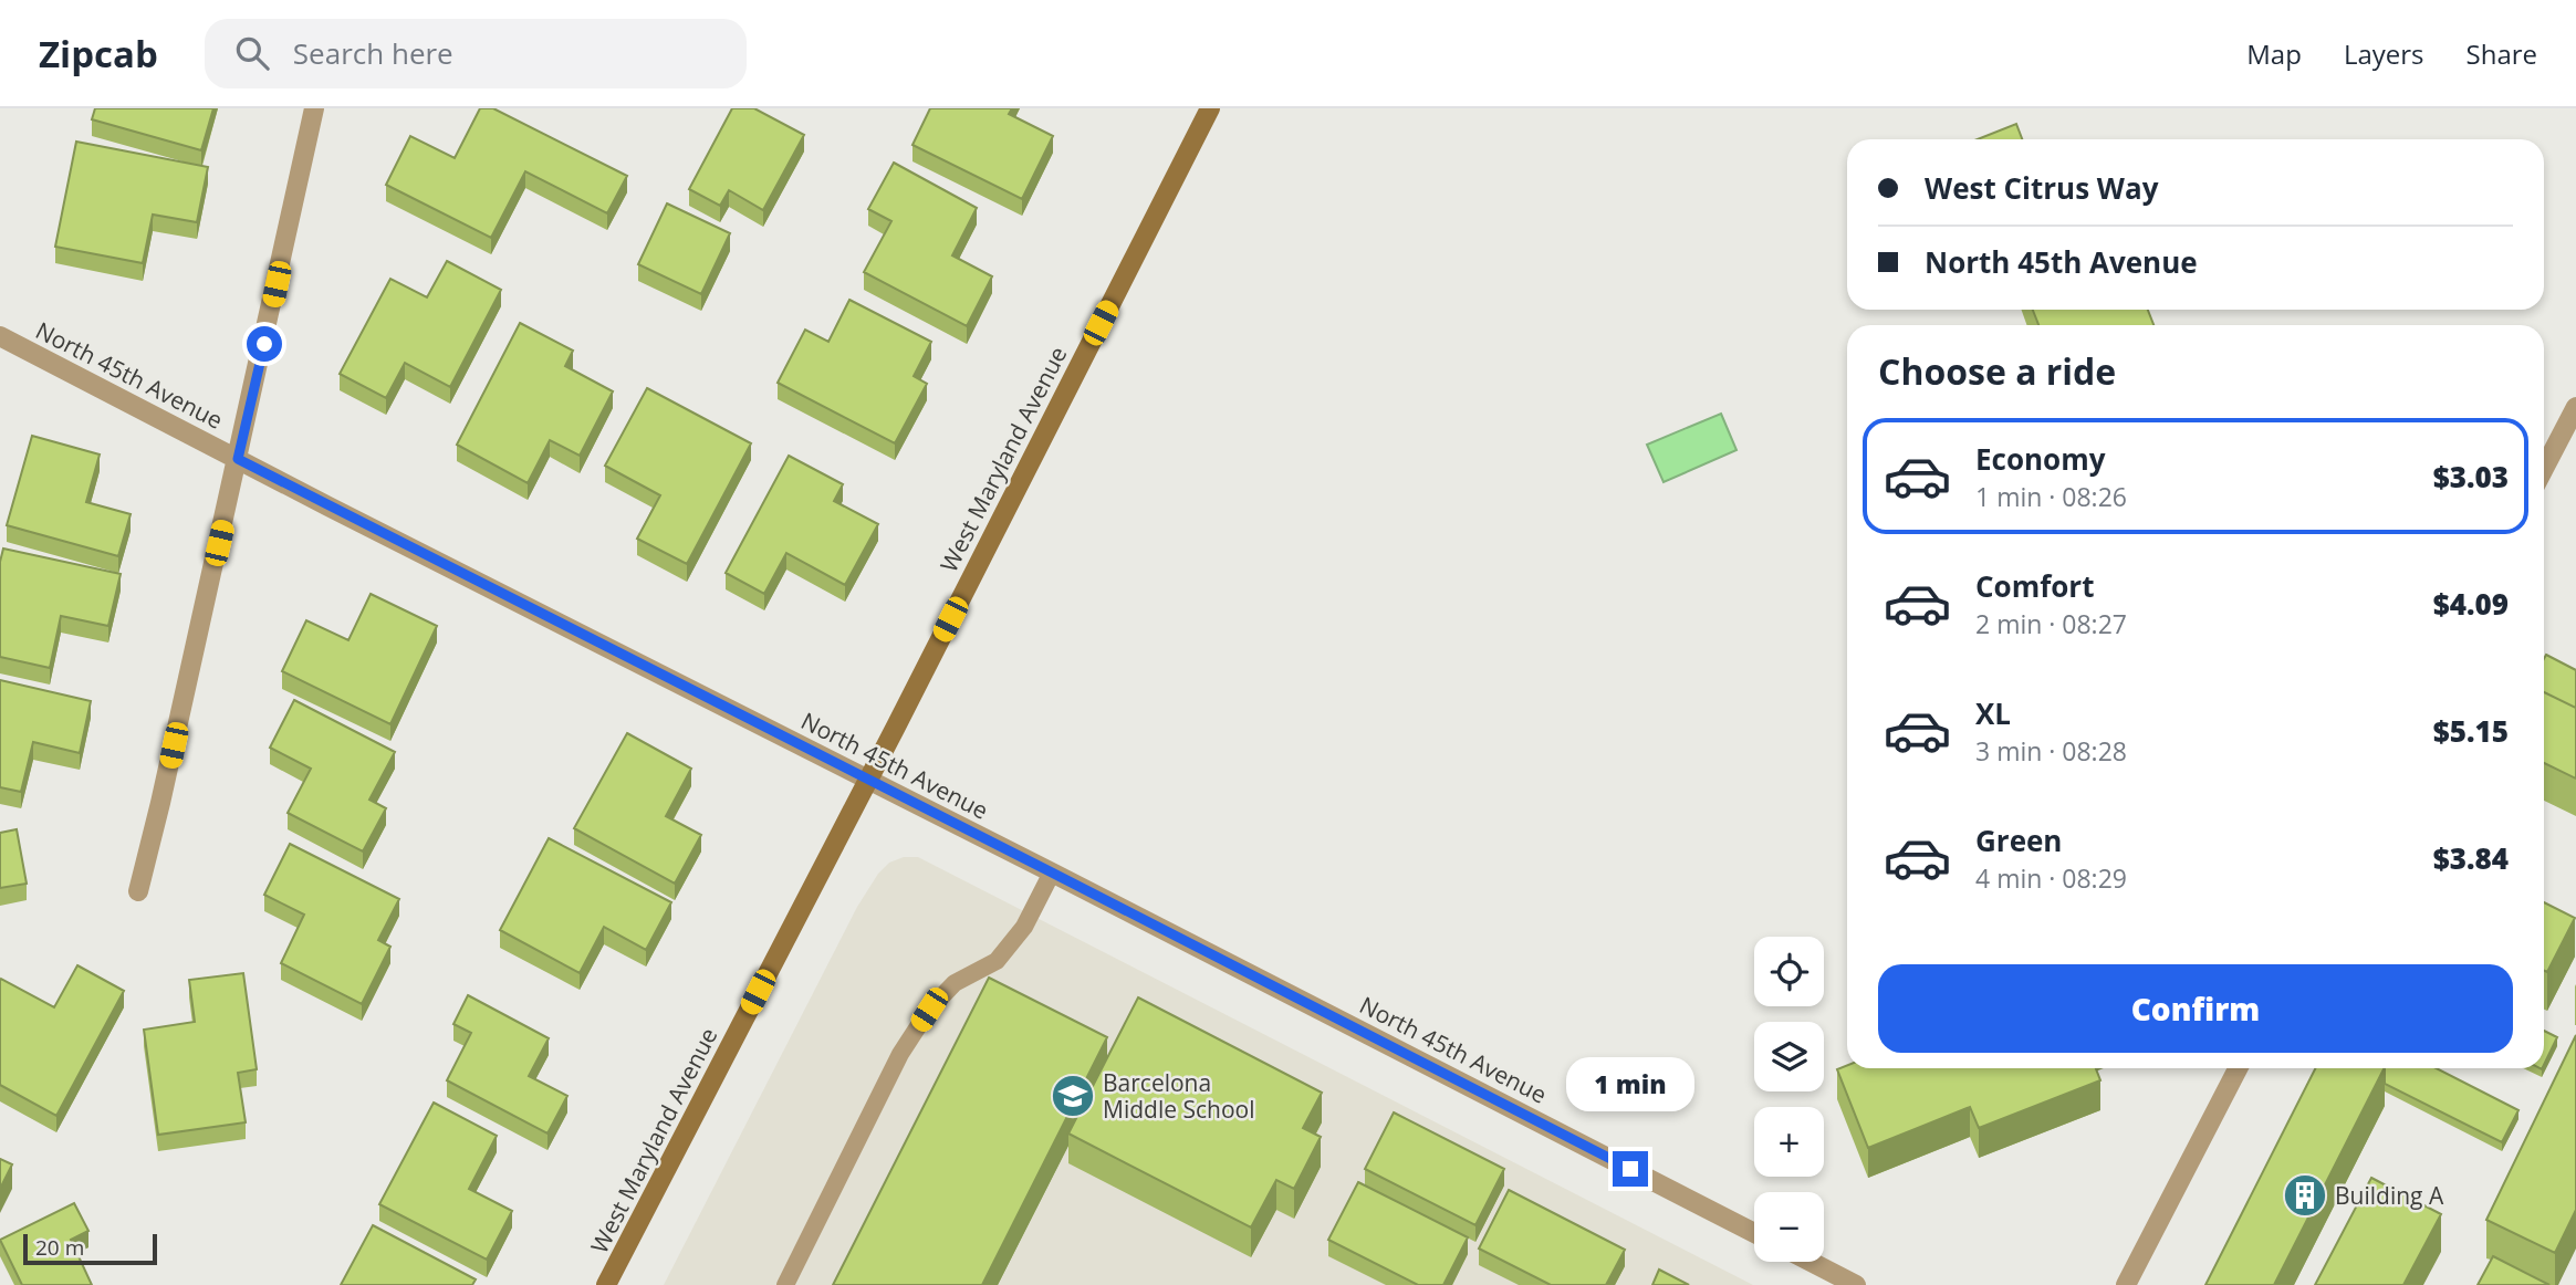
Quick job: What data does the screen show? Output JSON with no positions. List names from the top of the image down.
{
  "streets": {
    "street": ["North 45th Avenue", "West Maryland Avenue"]
  },
  "crossings": [
    ["North 45th Avenue", "West Maryland Avenue"]
  ],
  "places": {
    "school or university": ["Barcelona Middle School"],
    "building": ["Building A"]
  },
  "scale_bar": "20 m",
  "page": {
    "header": "Zipcab",
    "search": "Search here",
    "nav": ["Map", "Layers", "Share"],
    "banner": ["West Citrus Way", "North 45th Avenue"],
    "heading": "Choose a ride",
    "list": [
      {
        "name": "Economy",
        "note": "1 min · 08:26",
        "value": "$3.03"
      },
      {
        "name": "Comfort",
        "note": "2 min · 08:27",
        "value": "$4.09"
      },
      {
        "name": "XL",
        "note": "3 min · 08:28",
        "value": "$5.15"
      },
      {
        "name": "Green",
        "note": "4 min · 08:29",
        "value": "$3.84"
      }
    ],
    "map_buttons": ["+", "−"],
    "buttons": "Confirm",
    "bubble": "1 min",
    "scale": "20 m"
  }
}
